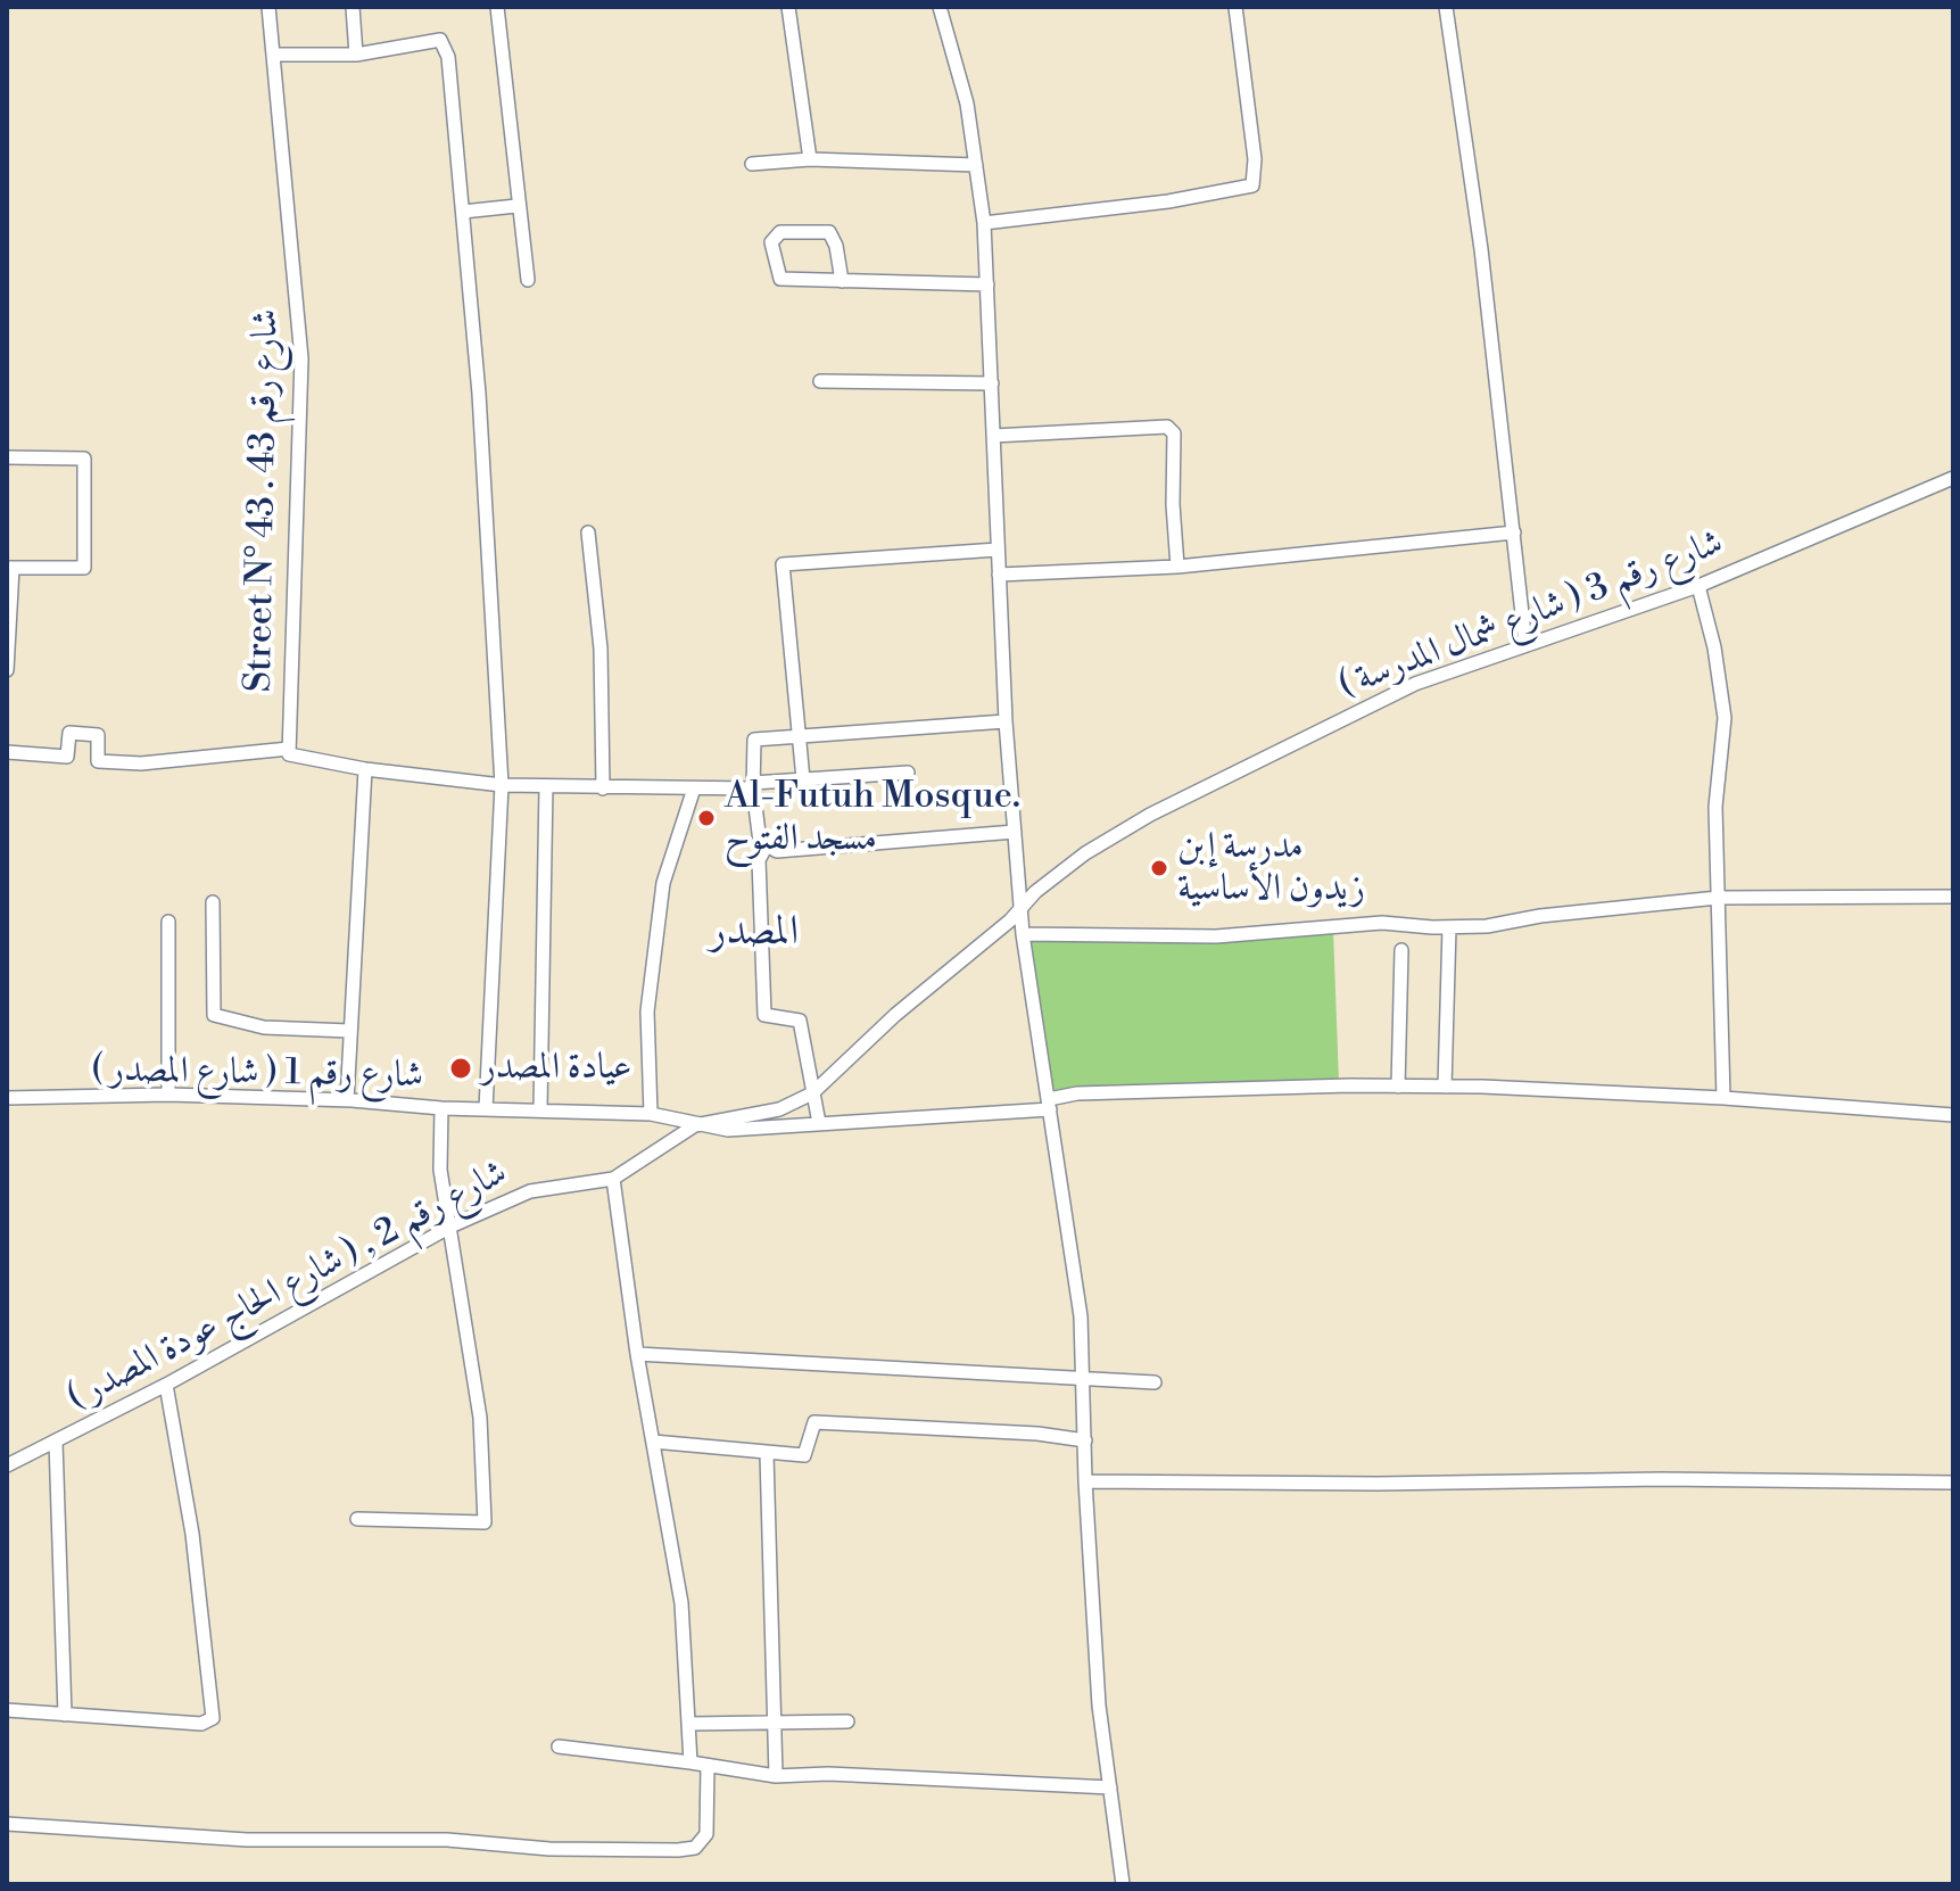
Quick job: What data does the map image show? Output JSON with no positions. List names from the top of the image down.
{
  "streets": {
    "street": [
      "Street N° 43 . شارع رقم 43",
      "شارع رقم 3 ( شارع شمال المدرسة )",
      "شارع رقم 1 ( شارع المصدر )",
      "شارع رقم 2 , ( شارع الحاج عودة المصدر )"
    ]
  },
  "crossings": [
    ["شارع رقم 3 ( شارع شمال المدرسة )", "شارع رقم 1 ( شارع المصدر )"],
    ["شارع رقم 3 ( شارع شمال المدرسة )", "شارع رقم 2 , ( شارع الحاج عودة المصدر )"],
    ["شارع رقم 1 ( شارع المصدر )", "شارع رقم 2 , ( شارع الحاج عودة المصدر )"]
  ],
  "districts": ["المصدر"],
  "places": ["Al-Futuh Mosque. مسجد الفتوح", "مدرسة إبن زيدون الأساسية", "عيادة المصدر"]
}
